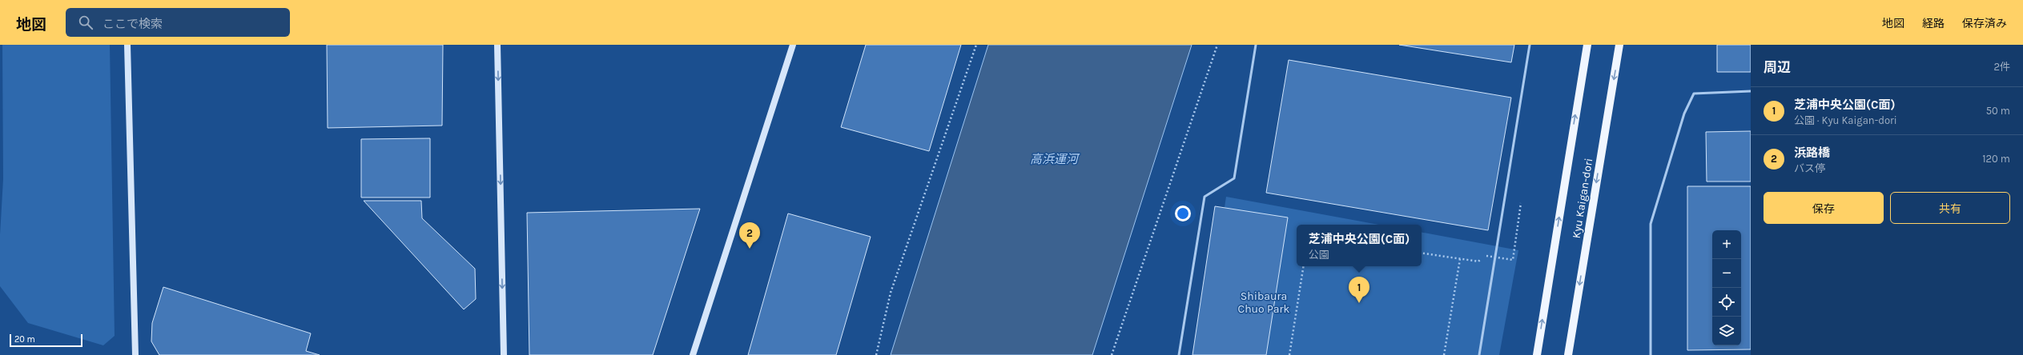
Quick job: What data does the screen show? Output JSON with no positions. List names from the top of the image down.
{
  "streets": {
    "main road": ["Kyu Kaigan-dori"]
  },
  "water": ["高浜運河"],
  "parks": ["Shibaura Chuo Park"],
  "scale_bar": "20 m",
  "page": {
    "header": "地図",
    "search": "ここで検索",
    "nav": ["地図", "経路", "保存済み"],
    "heading": ["周辺", "2件"],
    "list": [
      {
        "mark": "1",
        "name": "芝浦中央公園(C面)",
        "note": "公園 · Kyu Kaigan-dori",
        "value": "50 m"
      },
      {
        "mark": "2",
        "name": "浜路橋",
        "note": "バス停",
        "value": "120 m"
      }
    ],
    "buttons": ["保存", "共有"],
    "pins": ["2", "1"],
    "popup": ["芝浦中央公園(C面)", "公園"],
    "map_buttons": ["+", "−"],
    "scale": "20 m"
  }
}
